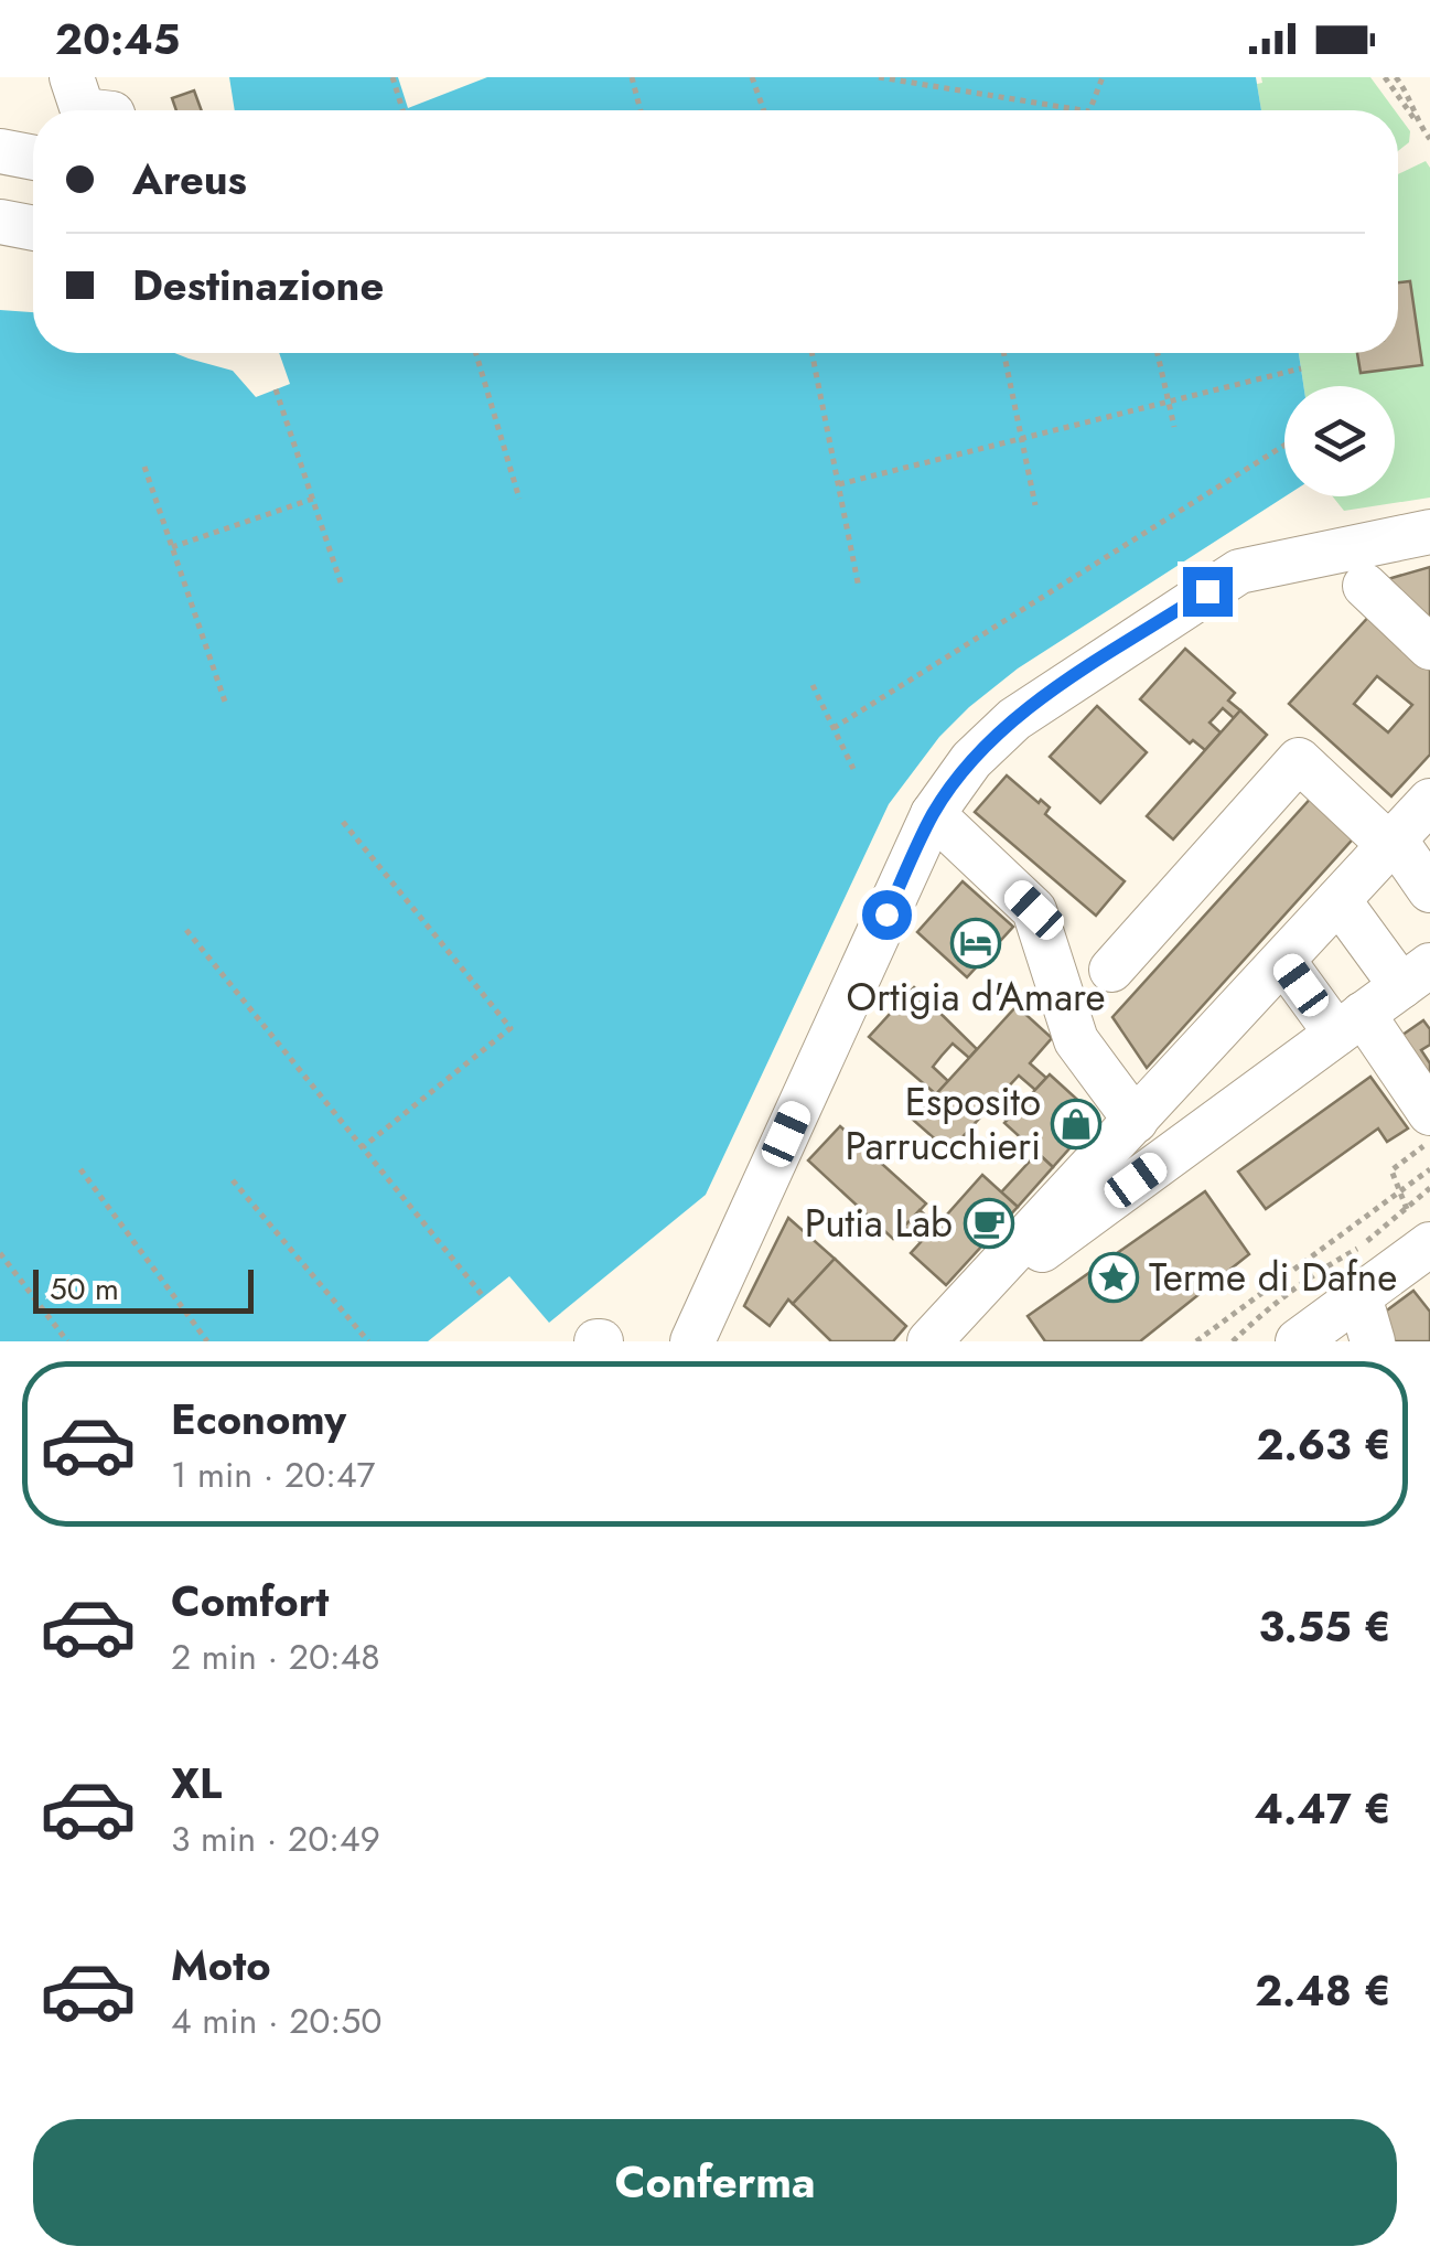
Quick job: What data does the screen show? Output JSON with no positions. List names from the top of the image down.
{
  "places": {
    "hotel": ["Ortigia d'Amare"],
    "shop": ["Esposito Parrucchieri"],
    "cafe": ["Putia Lab"],
    "place": ["Terme di Dafne"]
  },
  "scale_bar": "50 m",
  "page": {
    "status": "20:45",
    "banner": ["Areus", "Destinazione"],
    "scale": "50 m",
    "list": [
      {
        "name": "Economy",
        "note": "1 min · 20:47",
        "value": "2.63 €"
      },
      {
        "name": "Comfort",
        "note": "2 min · 20:48",
        "value": "3.55 €"
      },
      {
        "name": "XL",
        "note": "3 min · 20:49",
        "value": "4.47 €"
      },
      {
        "name": "Moto",
        "note": "4 min · 20:50",
        "value": "2.48 €"
      }
    ],
    "buttons": "Conferma"
  }
}
